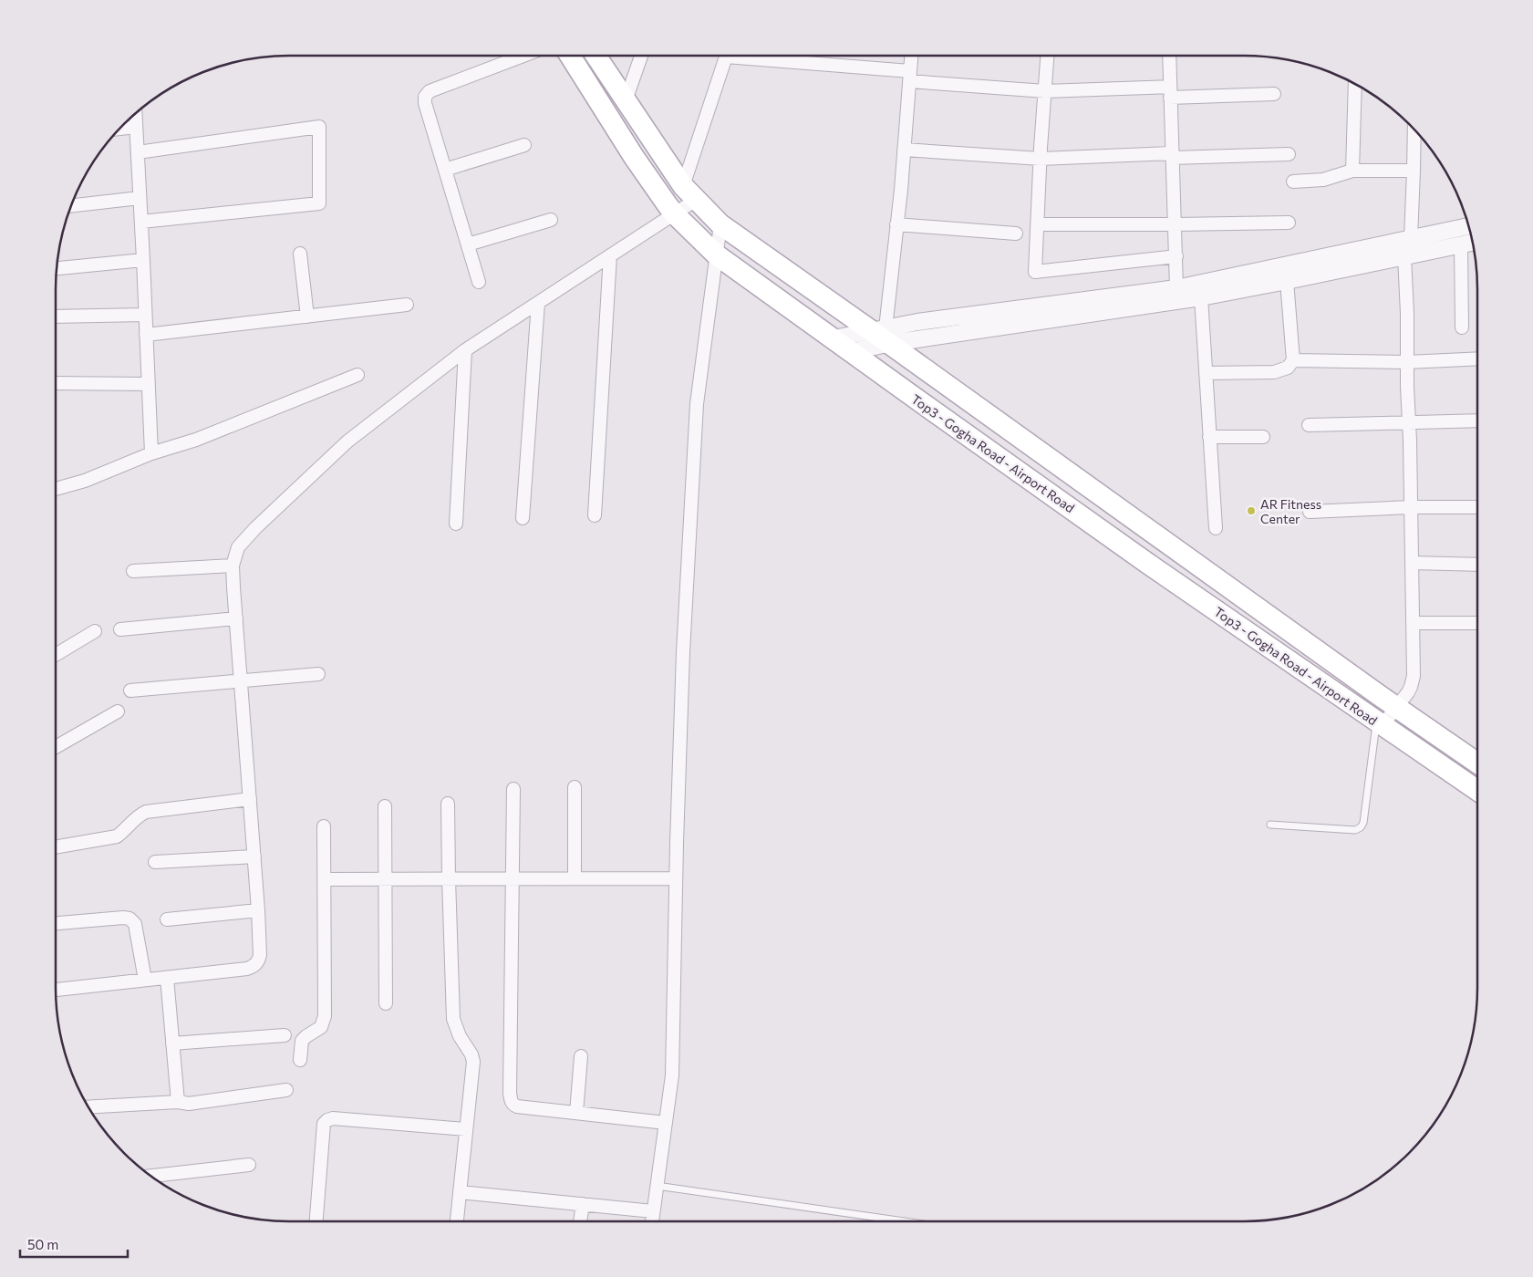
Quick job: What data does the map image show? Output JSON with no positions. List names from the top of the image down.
{
  "streets": {
    "main road": ["Top3 - Gogha Road - Airport Road"]
  },
  "places": ["AR Fitness Center"],
  "scale_bar": "50 m"
}
